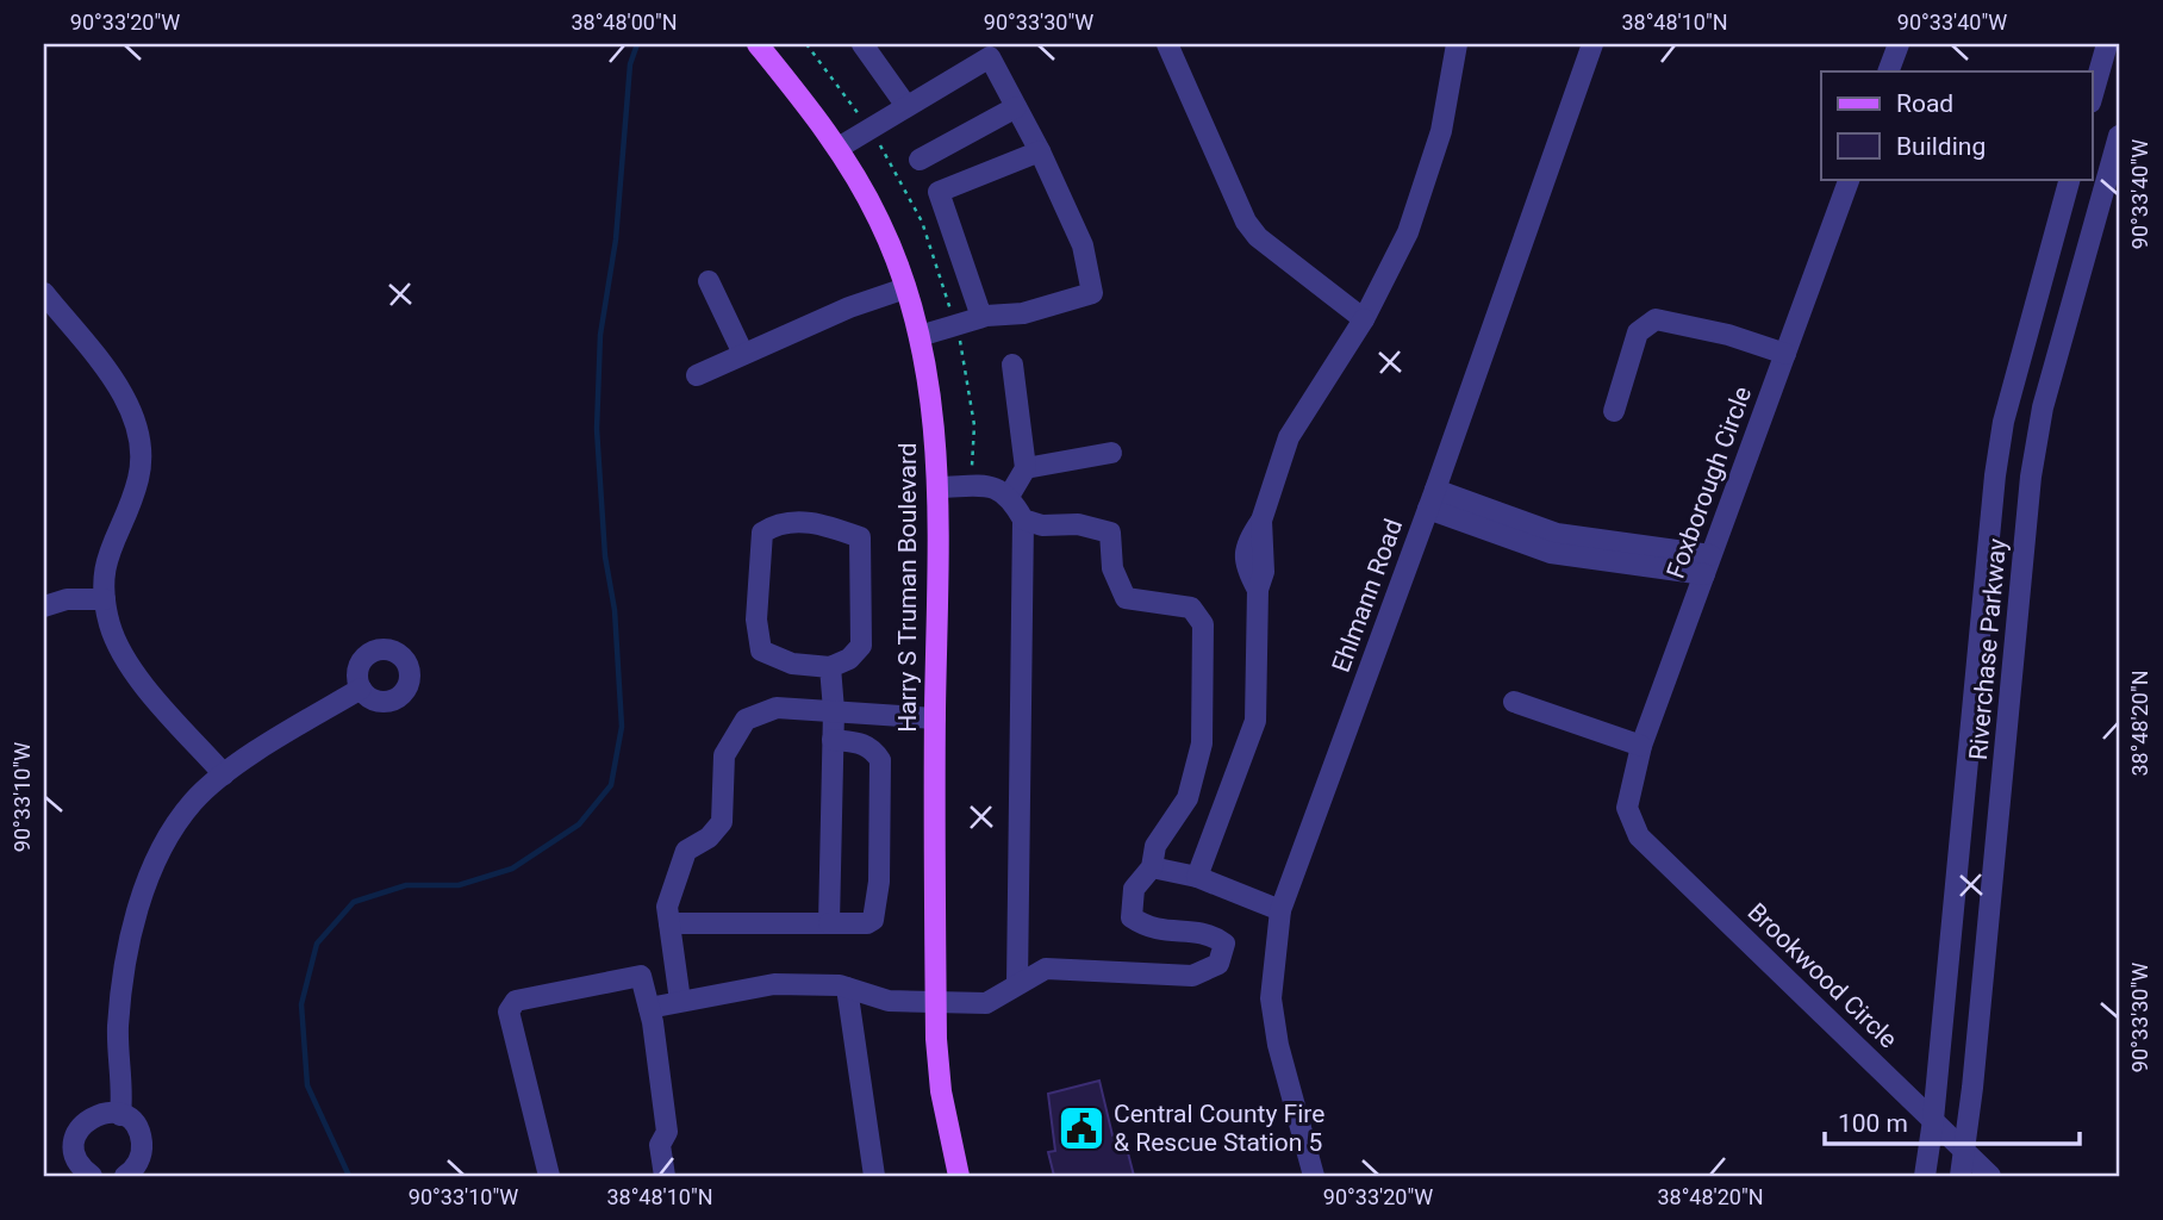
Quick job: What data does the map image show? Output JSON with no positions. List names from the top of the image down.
{
  "streets": {
    "main road": ["Harry S Truman Boulevard"],
    "street": [
      "Foxborough Circle",
      "Ehlmann Road",
      "Riverchase Parkway",
      "Brookwood Circle"
    ]
  },
  "crossings": [
    ["Foxborough Circle", "Brookwood Circle"],
    ["Riverchase Parkway", "Brookwood Circle"]
  ],
  "places": {
    "public building": ["Central County Fire & Rescue Station 5"]
  },
  "legend": ["Road", "Building"],
  "scale_bar": "100 m",
  "coordinates": [
    "90°33'20\"W",
    "38°48'00\"N",
    "90°33'30\"W",
    "38°48'10\"N",
    "90°33'40\"W",
    "38°48'20\"N",
    "90°33'10\"W"
  ]
}
